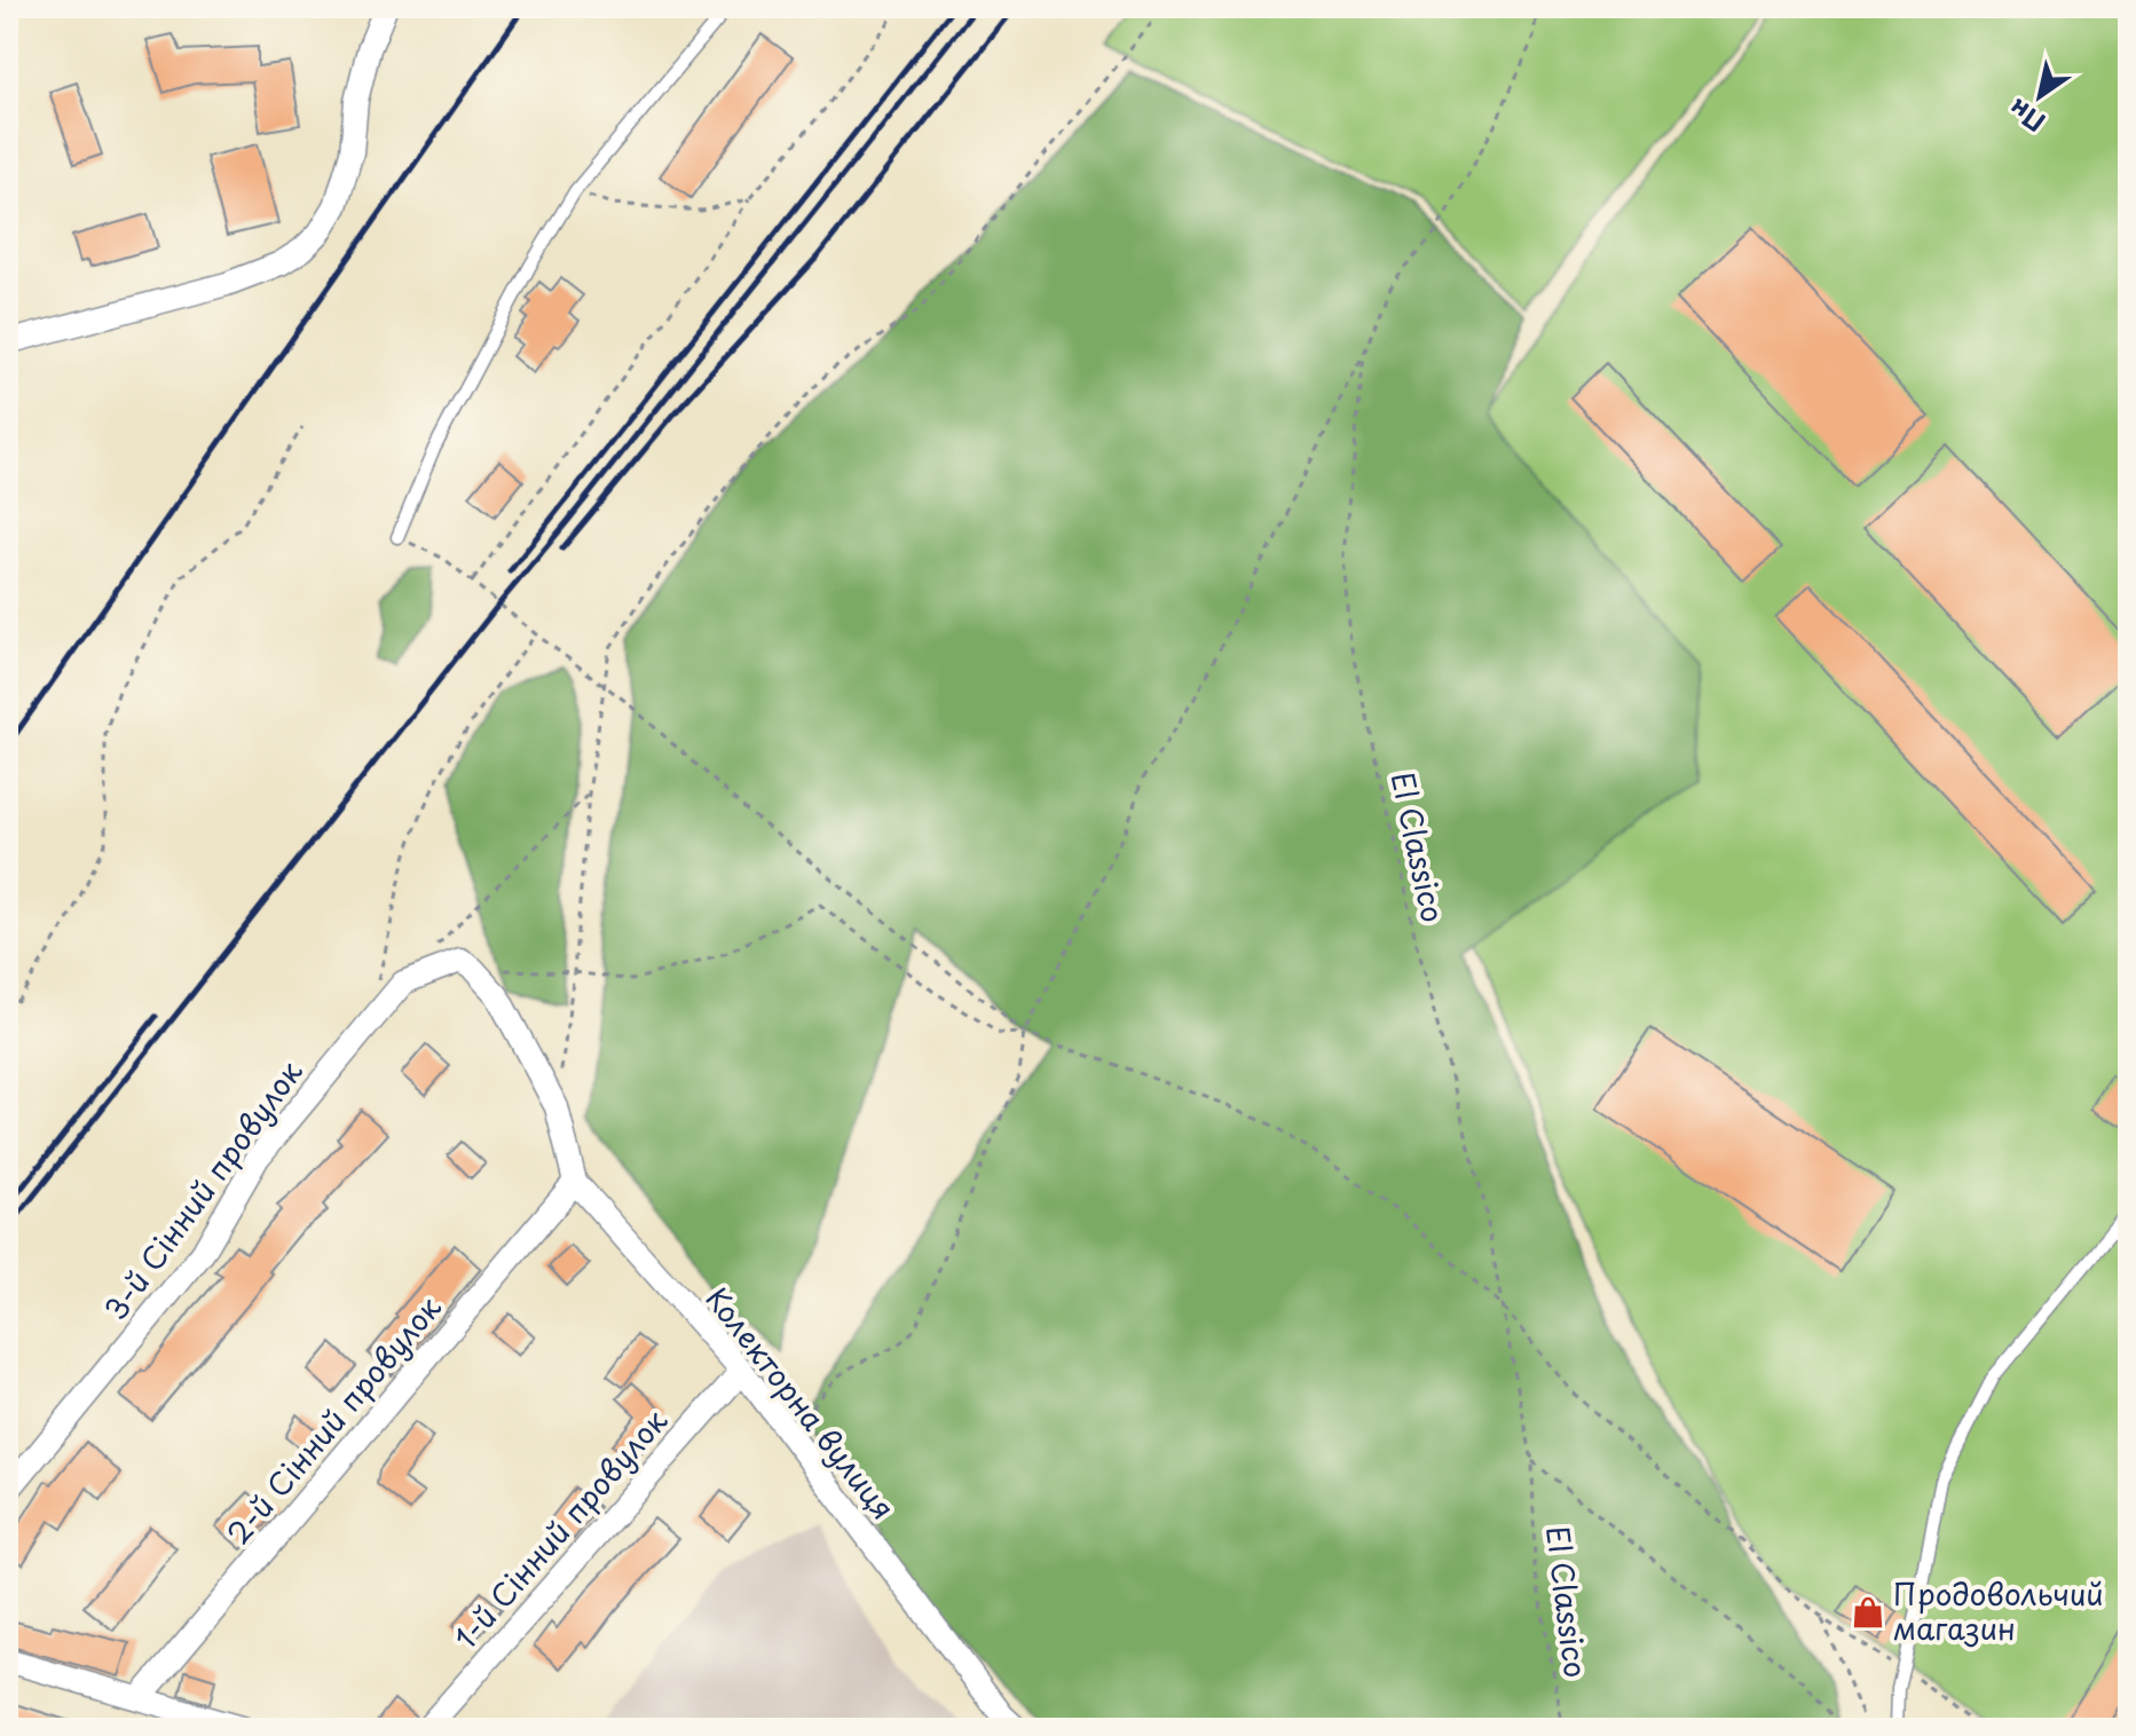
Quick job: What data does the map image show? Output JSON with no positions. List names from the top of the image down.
{
  "streets": {
    "street": [
      "3-й Сінний провулок",
      "Колекторна вулиця",
      "2-й Сінний провулок",
      "1-й Сінний провулок"
    ],
    "path": ["El Classico"]
  },
  "crossings": [
    ["3-й Сінний провулок", "Колекторна вулиця"],
    ["Колекторна вулиця", "2-й Сінний провулок"],
    ["Колекторна вулиця", "1-й Сінний провулок"]
  ],
  "places": {
    "shop": ["Продовольчий магазин"]
  },
  "north": "bottom left"
}
